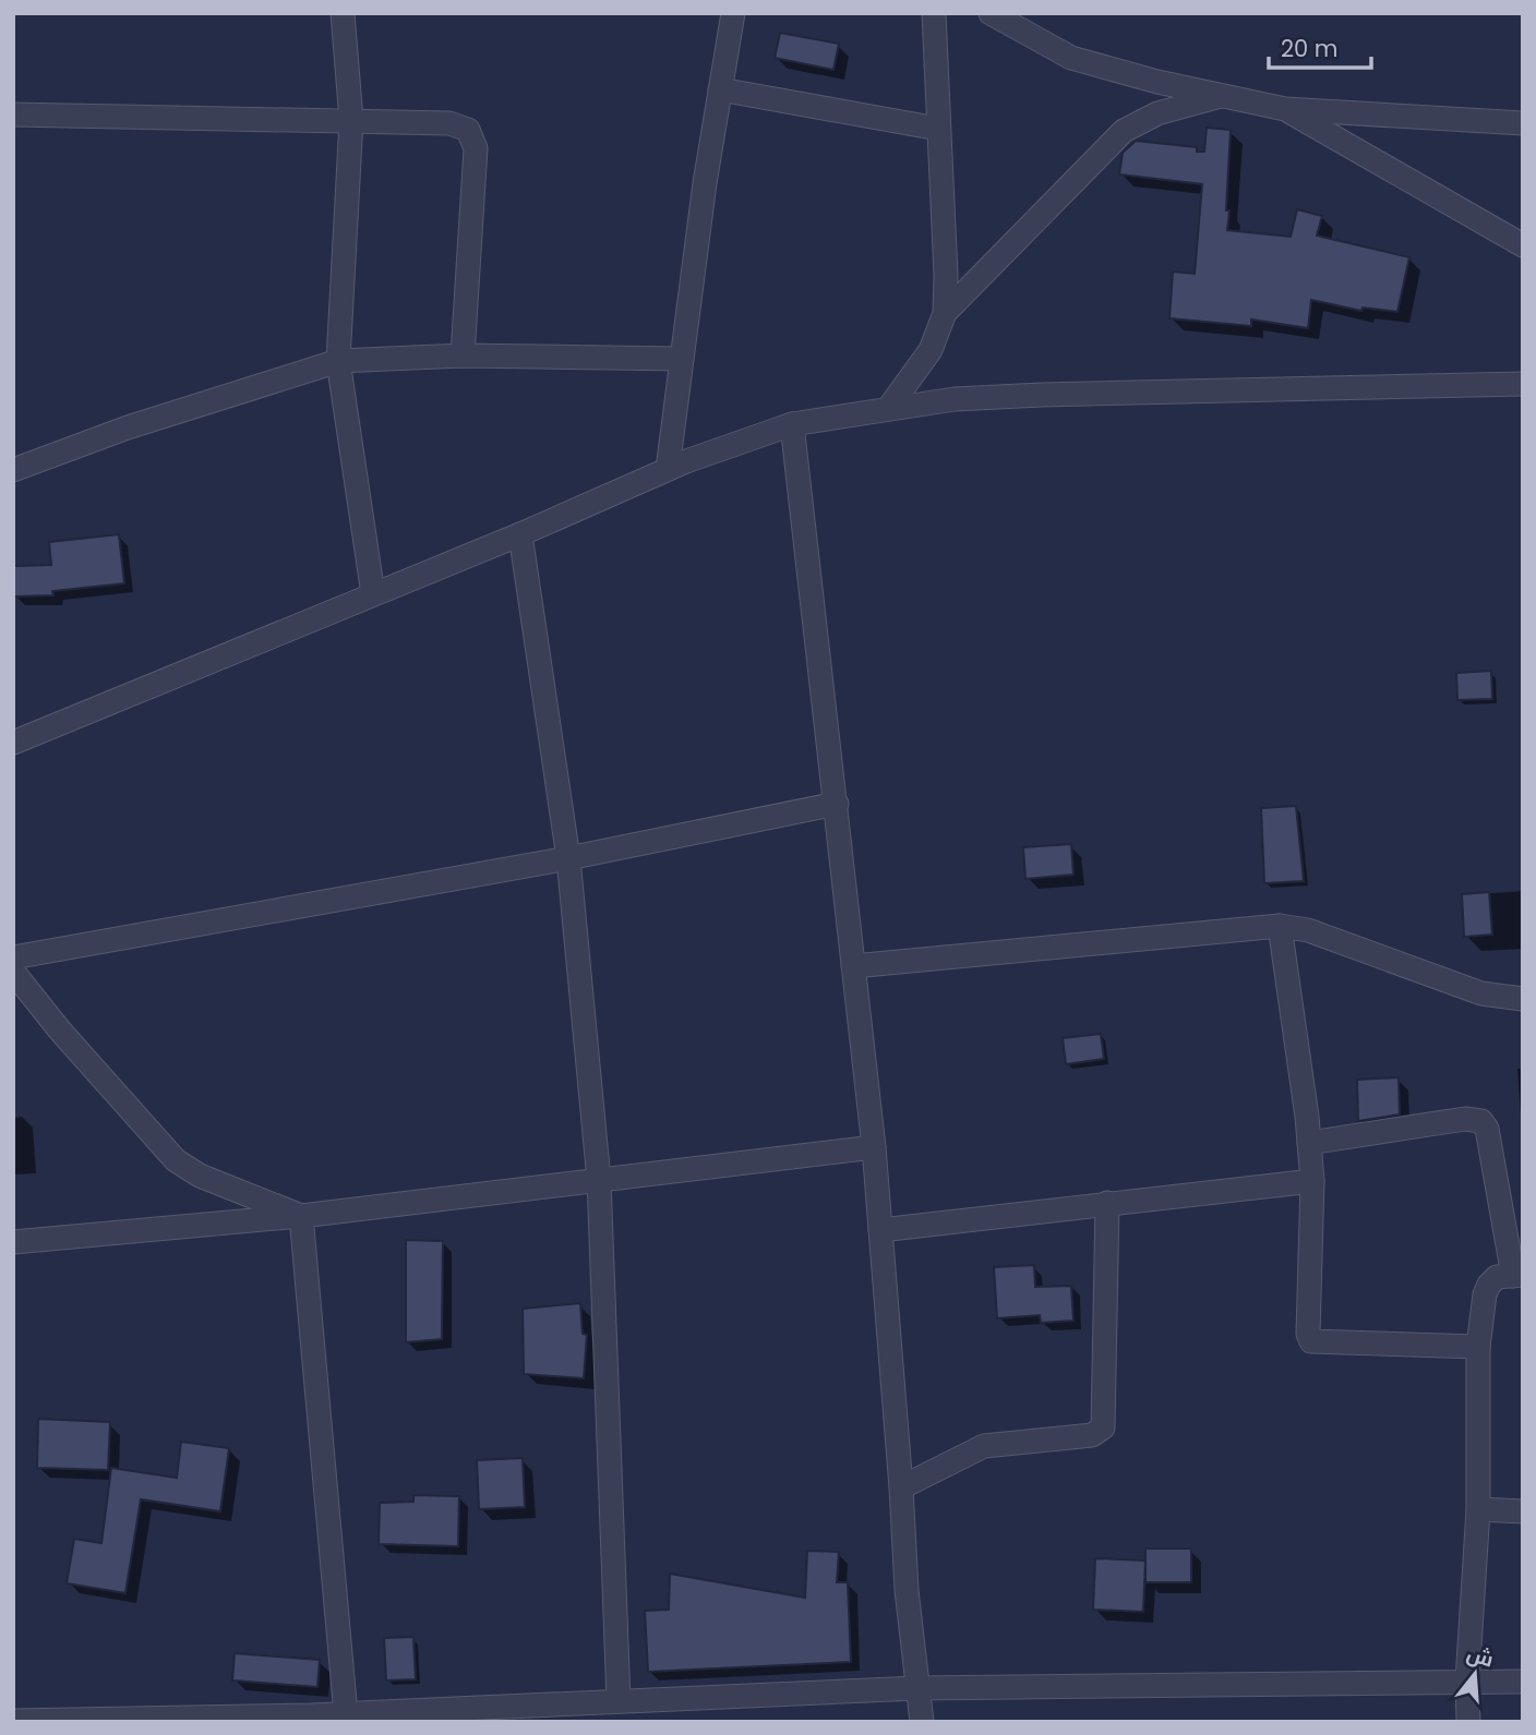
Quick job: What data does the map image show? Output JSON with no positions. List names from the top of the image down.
{
  "scale_bar": "20 m",
  "north": "top"
}
